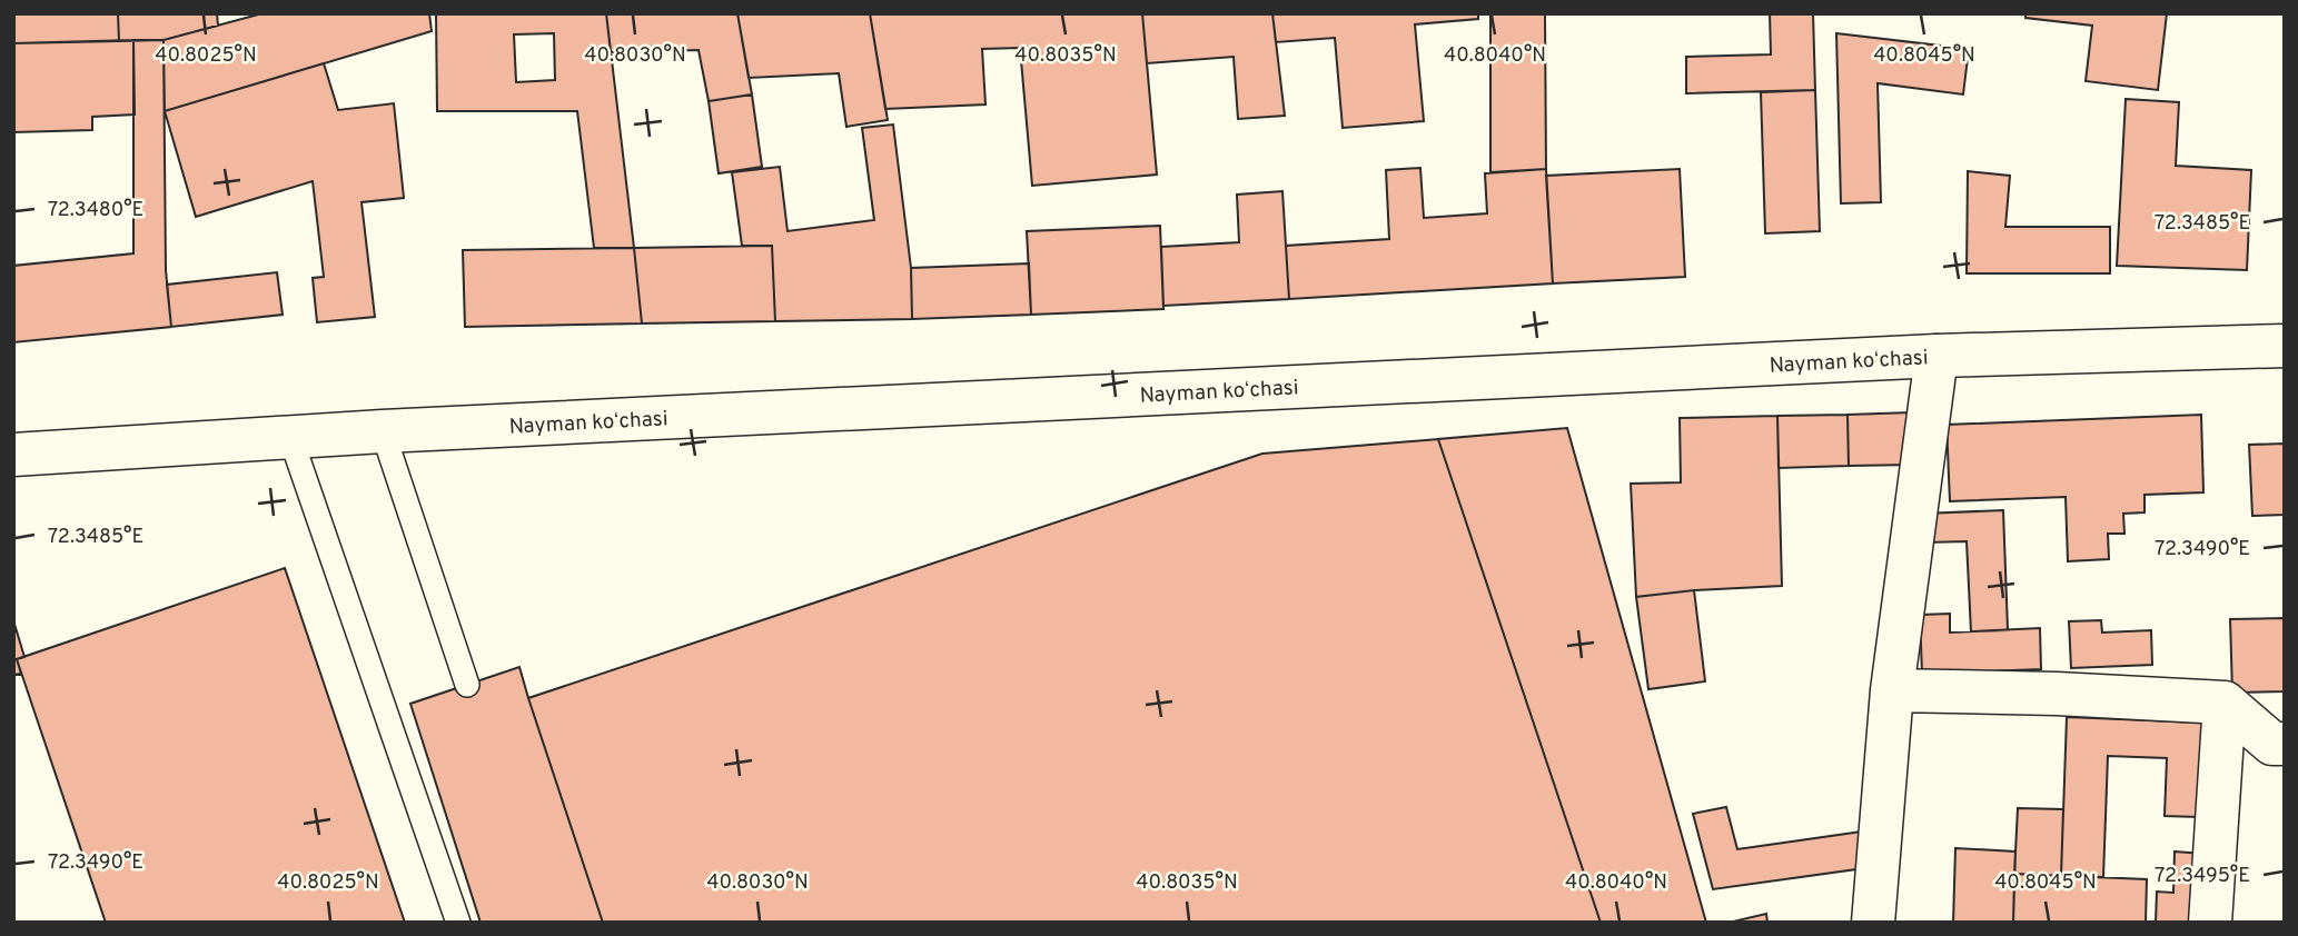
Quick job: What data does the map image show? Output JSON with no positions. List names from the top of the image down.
{
  "streets": {
    "main road": ["Nayman koʻchasi"]
  },
  "coordinates": [
    "40.8025°N",
    "40.8030°N",
    "40.8035°N",
    "40.8040°N",
    "40.8045°N",
    "72.3480°E",
    "72.3485°E",
    "72.3490°E",
    "72.3495°E"
  ]
}
